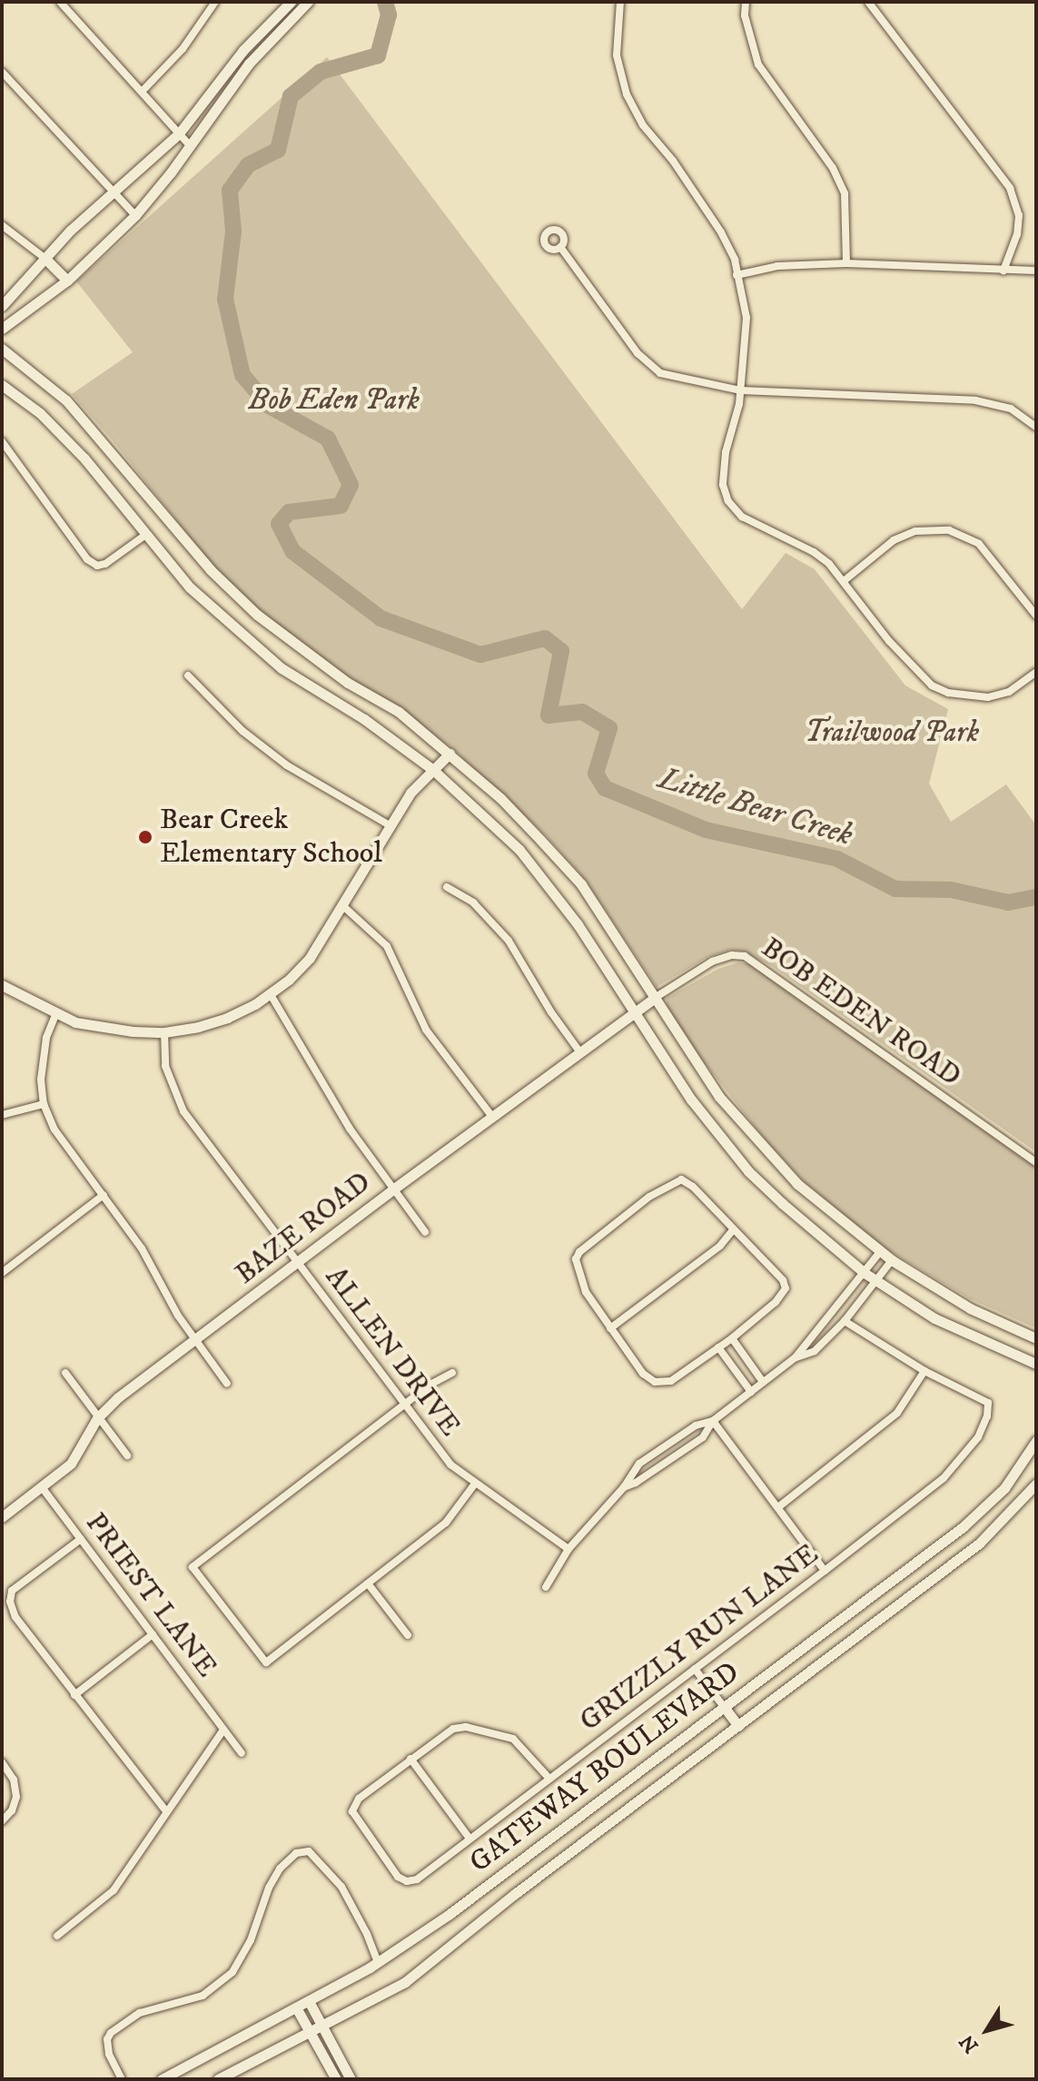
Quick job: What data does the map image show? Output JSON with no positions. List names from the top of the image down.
{
  "streets": {
    "main road": ["BAZE ROAD", "GATEWAY BOULEVARD"],
    "street": [
      "BOB EDEN ROAD",
      "ALLEN DRIVE",
      "PRIEST LANE",
      "GRIZZLY RUN LANE"
    ]
  },
  "crossings": [
    ["BOB EDEN ROAD", "BAZE ROAD"],
    ["BAZE ROAD", "ALLEN DRIVE"],
    ["BAZE ROAD", "PRIEST LANE"]
  ],
  "water": ["Little Bear Creek"],
  "parks": ["Bob Eden Park", "Trailwood Park"],
  "places": ["Bear Creek Elementary School"],
  "north": "bottom left"
}
